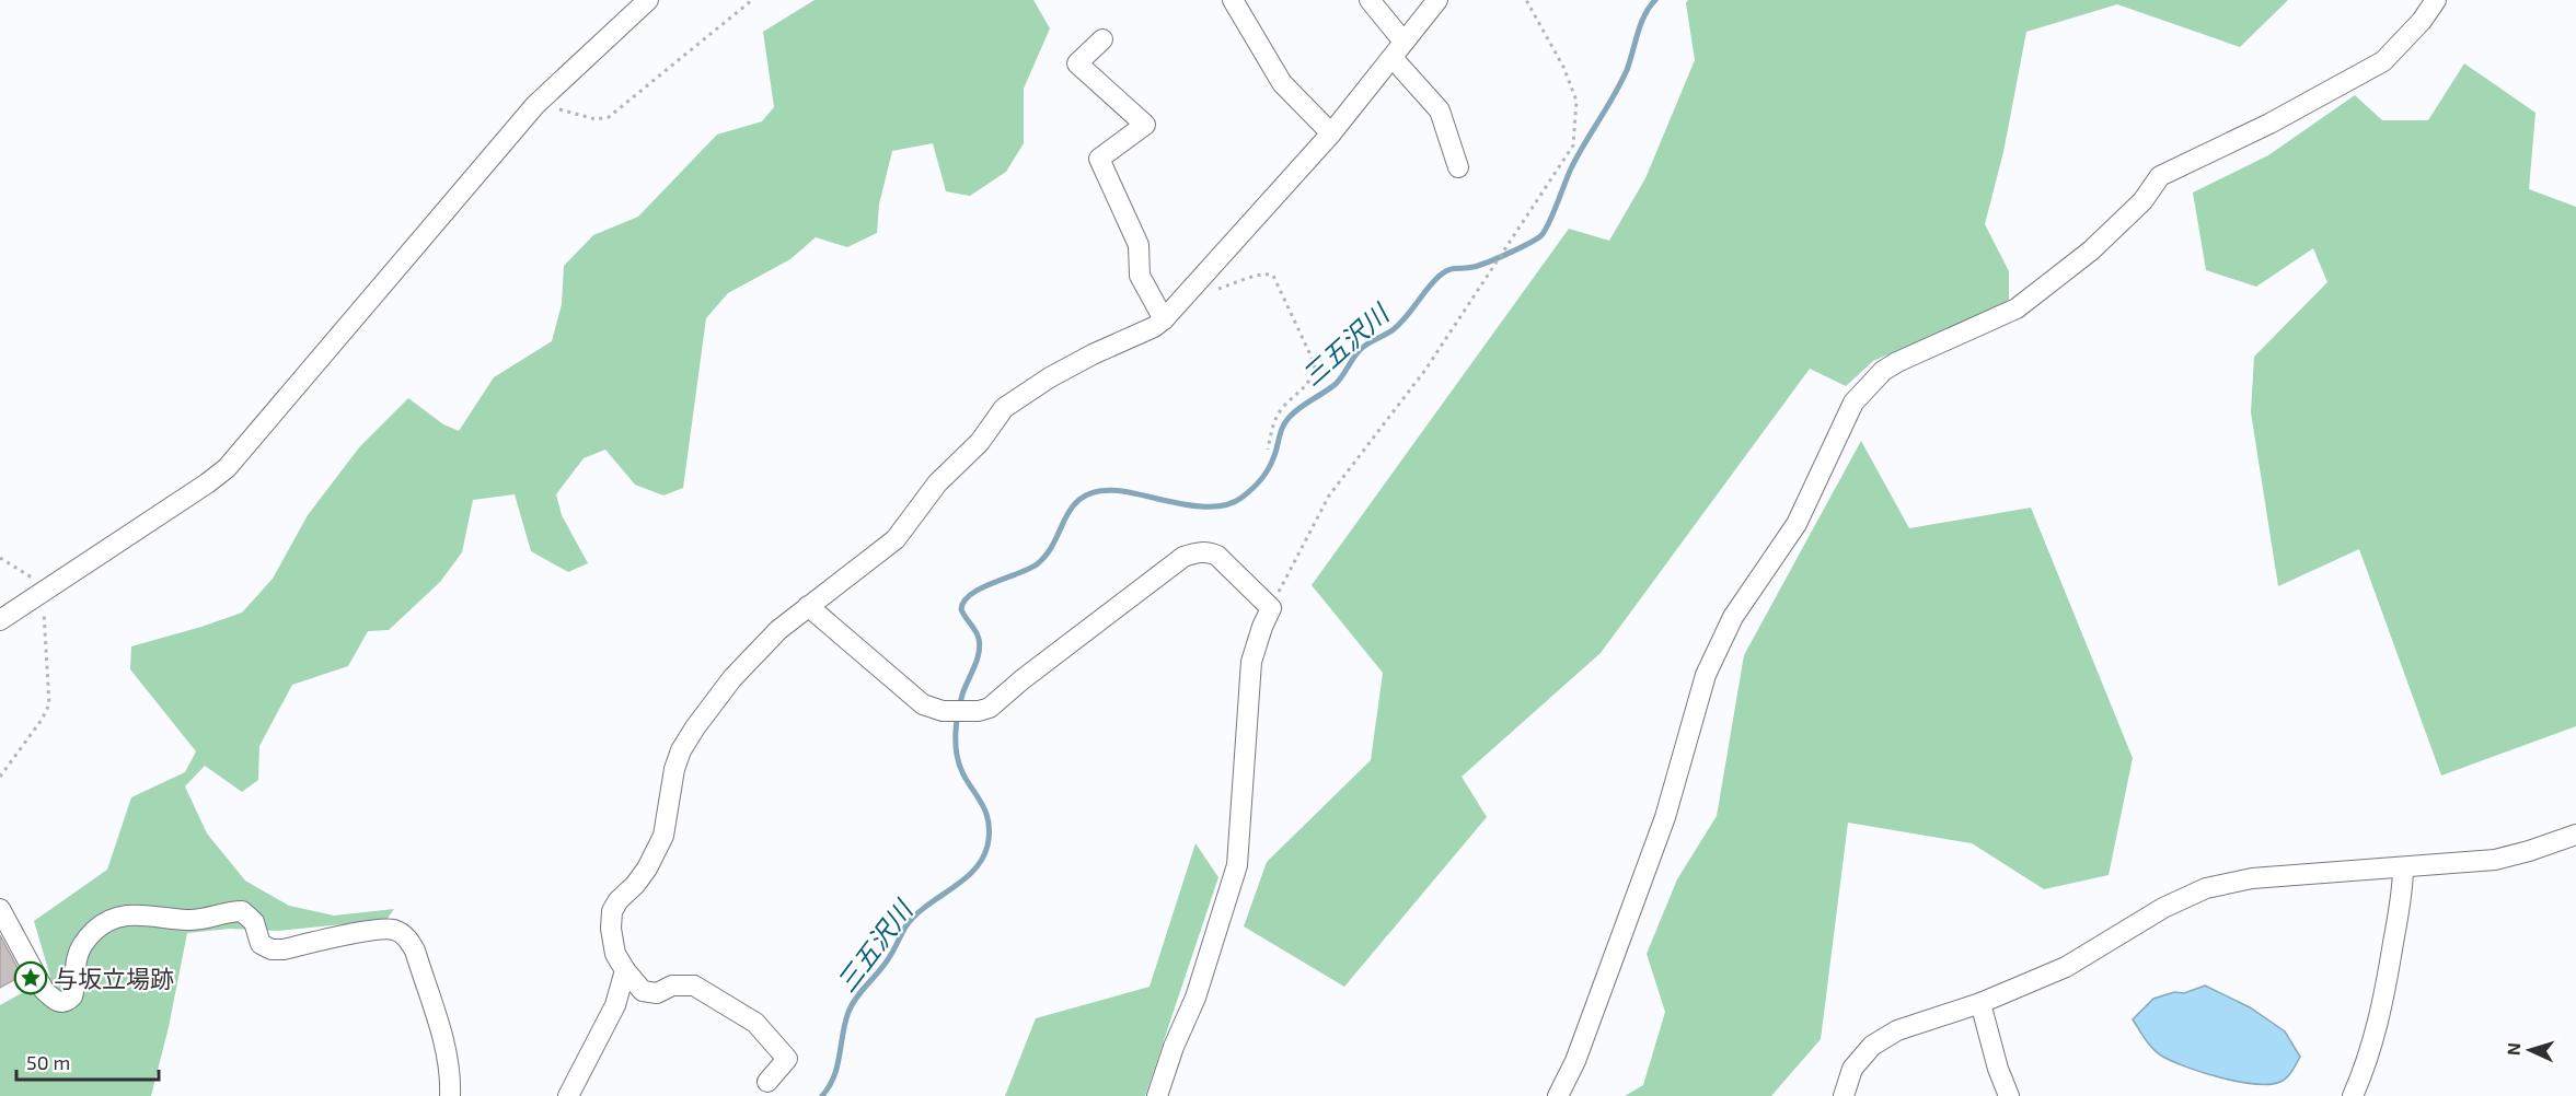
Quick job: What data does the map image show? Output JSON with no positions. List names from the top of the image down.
{
  "water": ["三五沢川"],
  "places": {
    "place": ["与坂立場跡"]
  },
  "scale_bar": "50 m",
  "north": "left"
}
